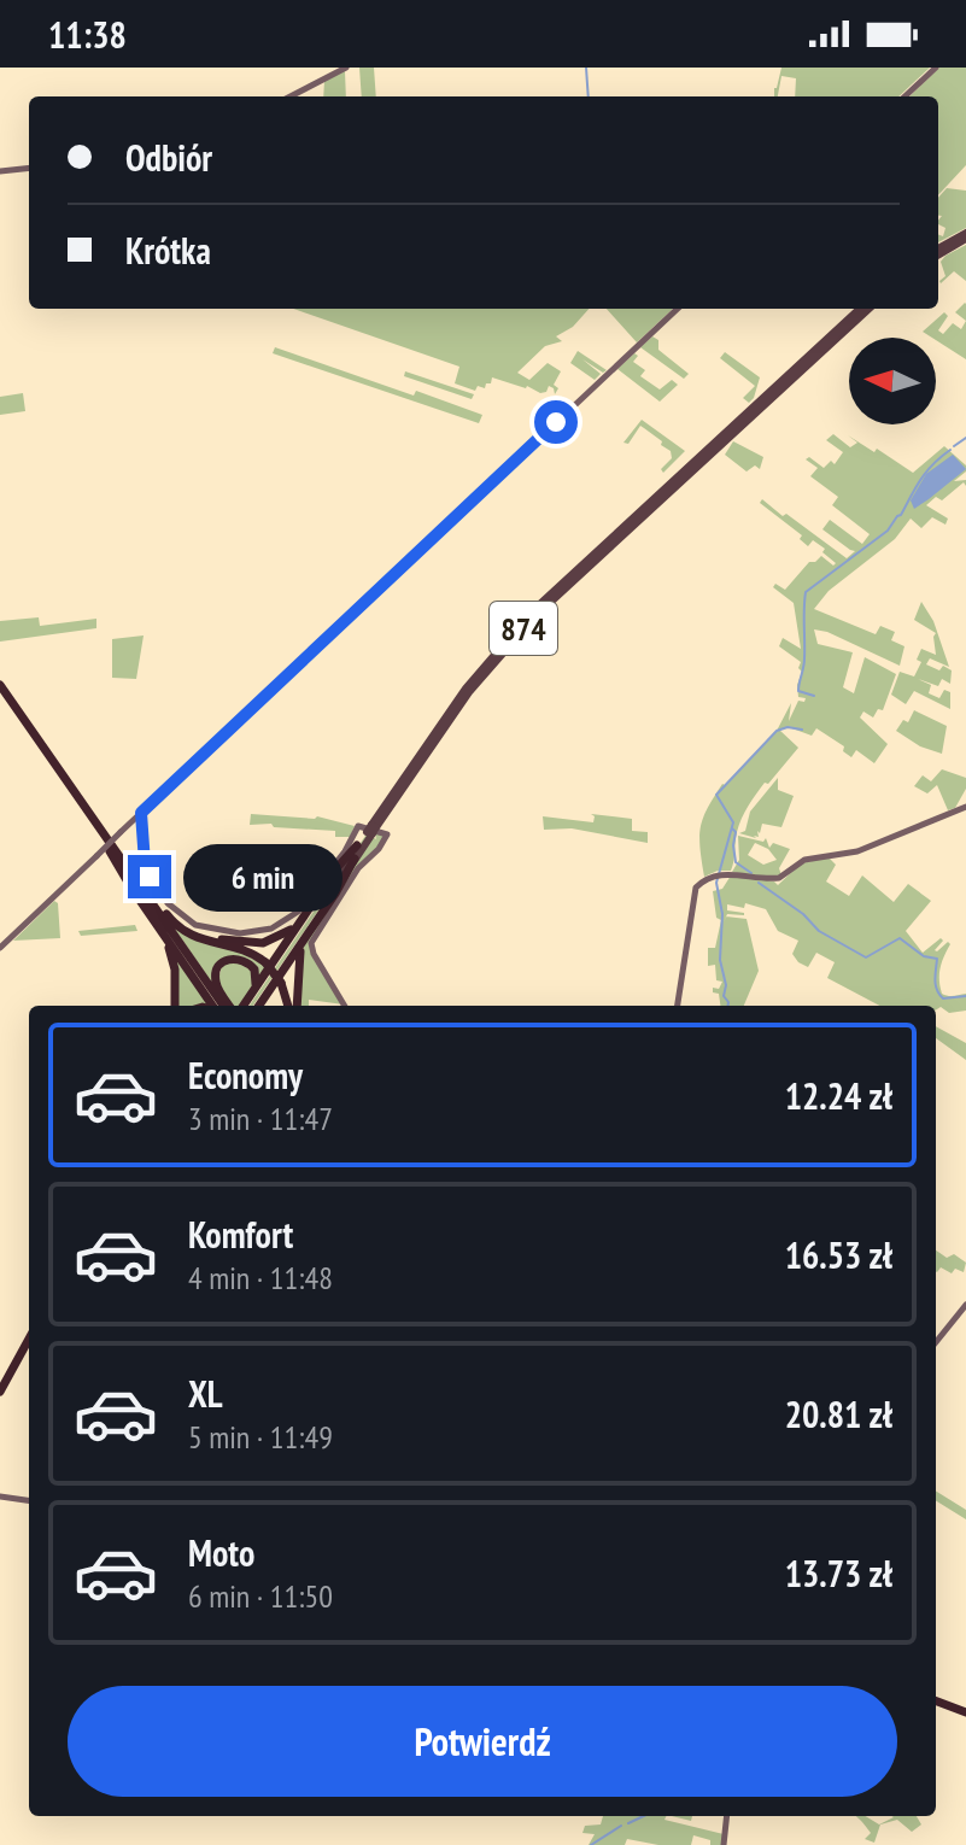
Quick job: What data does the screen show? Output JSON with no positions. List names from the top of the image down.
{
  "streets": {
    "highway": ["874"]
  },
  "north": "left",
  "page": {
    "status": "11:38",
    "banner": ["Odbiór", "Krótka"],
    "bubble": "6 min",
    "list": [
      {
        "name": "Economy",
        "note": "3 min · 11:47",
        "value": "12.24 zł"
      },
      {
        "name": "Komfort",
        "note": "4 min · 11:48",
        "value": "16.53 zł"
      },
      {
        "name": "XL",
        "note": "5 min · 11:49",
        "value": "20.81 zł"
      },
      {
        "name": "Moto",
        "note": "6 min · 11:50",
        "value": "13.73 zł"
      }
    ],
    "buttons": "Potwierdź"
  }
}
